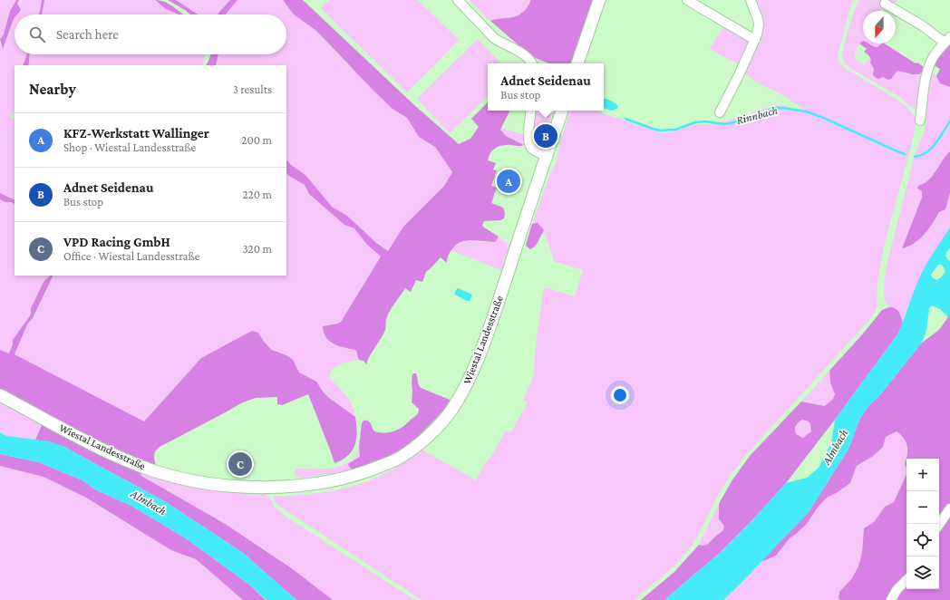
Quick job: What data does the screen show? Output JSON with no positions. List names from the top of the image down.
{
  "streets": {
    "main road": ["Wiestal Landesstraße"]
  },
  "water": ["Rinnbach", "Almbach"],
  "north": "bottom",
  "page": {
    "search": "Search here",
    "popup": ["Adnet Seidenau", "Bus stop"],
    "heading": ["Nearby", "3 results"],
    "list": [
      {
        "mark": "A",
        "name": "KFZ-Werkstatt Wallinger",
        "note": "Shop · Wiestal Landesstraße",
        "value": "200 m"
      },
      {
        "mark": "B",
        "name": "Adnet Seidenau",
        "note": "Bus stop",
        "value": "220 m"
      },
      {
        "mark": "C",
        "name": "VPD Racing GmbH",
        "note": "Office · Wiestal Landesstraße",
        "value": "320 m"
      }
    ],
    "pins": ["B", "A", "C"],
    "map_buttons": ["+", "−"]
  }
}
